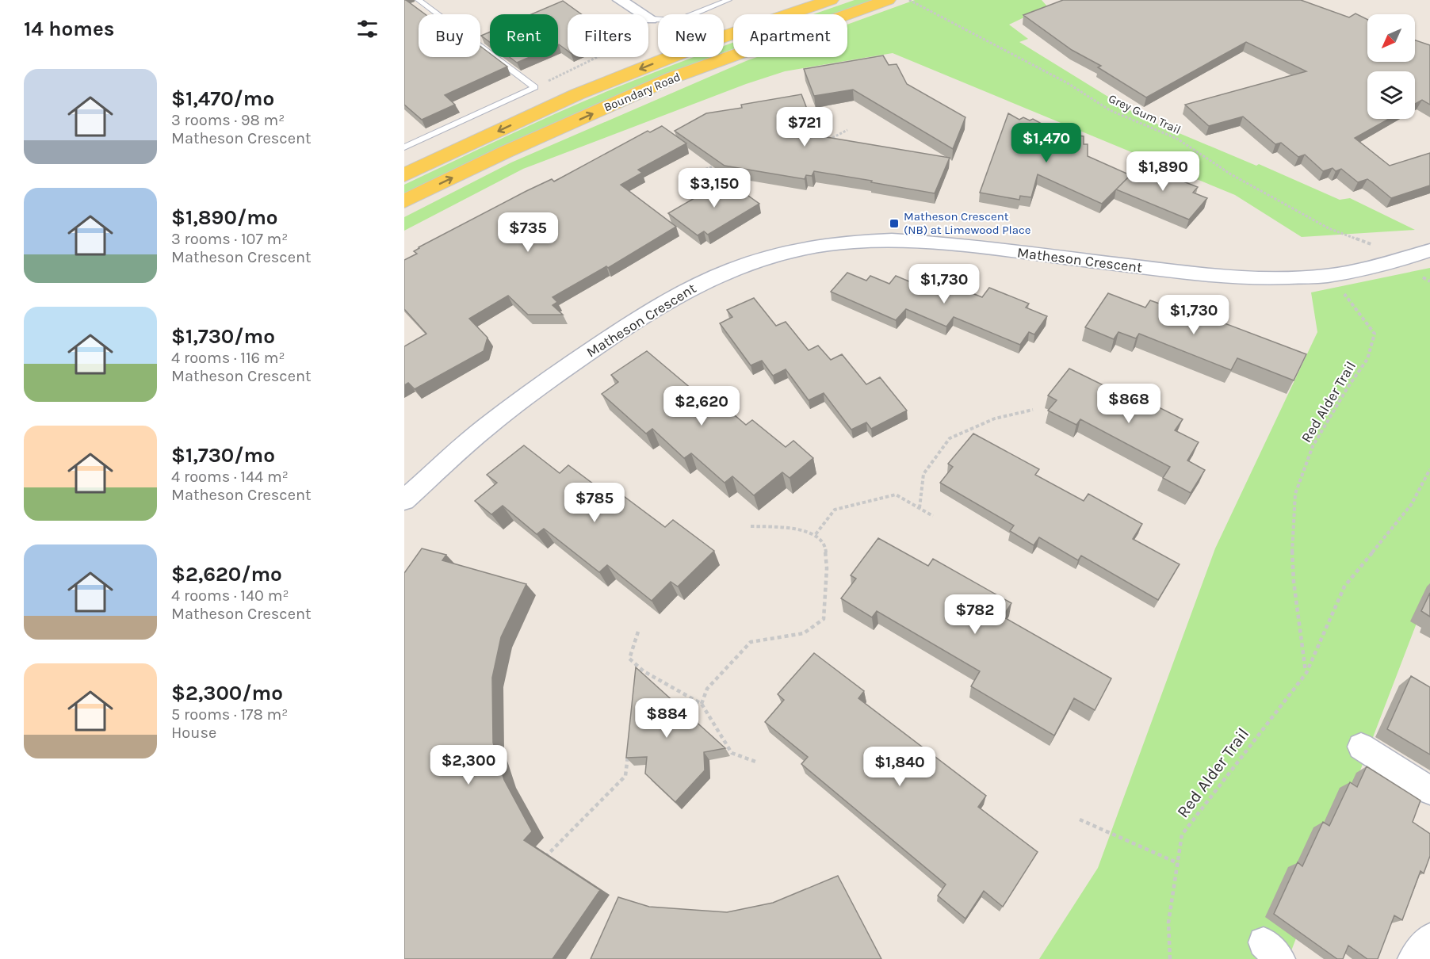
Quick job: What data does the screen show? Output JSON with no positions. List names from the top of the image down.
{
  "streets": {
    "main road": ["Boundary Road"],
    "street": ["Matheson Crescent"],
    "path": ["Grey Gum Trail", "Red Alder Trail"]
  },
  "places": {
    "transit": ["Matheson Crescent (NB) at Limewood Place"]
  },
  "north": "bottom left",
  "page": {
    "heading": "14 homes",
    "chip": [
      "Buy",
      "Rent",
      "Filters",
      "New",
      "Apartment"
    ],
    "list": [
      {
        "name": "$1,470/mo",
        "note": "3 rooms · 98 m² · Matheson Crescent"
      },
      {
        "name": "$1,890/mo",
        "note": "3 rooms · 107 m² · Matheson Crescent"
      },
      {
        "name": "$1,730/mo",
        "note": "4 rooms · 116 m² · Matheson Crescent"
      },
      {
        "name": "$1,730/mo",
        "note": "4 rooms · 144 m² · Matheson Crescent"
      },
      {
        "name": "$2,620/mo",
        "note": "4 rooms · 140 m² · Matheson Crescent"
      },
      {
        "name": "$2,300/mo",
        "note": "5 rooms · 178 m² · House"
      }
    ],
    "price": [
      "$721",
      "$1,470",
      "$1,890",
      "$3,150",
      "$735",
      "$1,730",
      "$1,730",
      "$868",
      "$2,620",
      "$785",
      "$782",
      "$884",
      "$2,300",
      "$1,840"
    ]
  }
}
